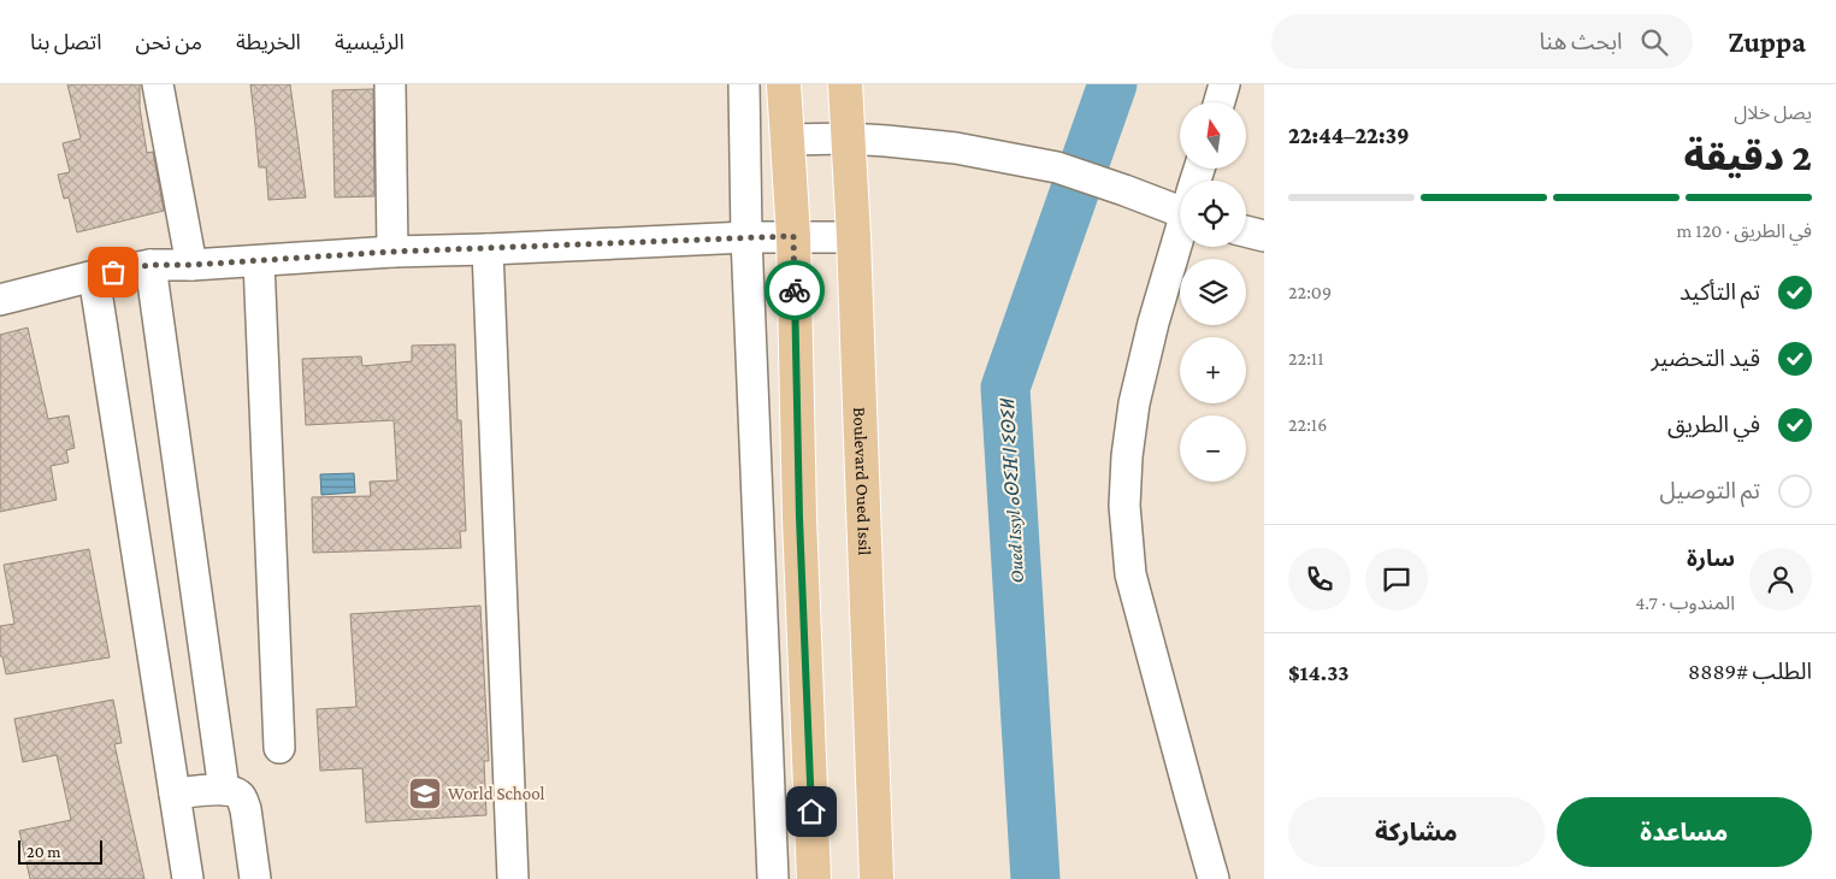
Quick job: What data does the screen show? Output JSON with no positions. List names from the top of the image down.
{
  "streets": {
    "main road": ["Boulevard Oued Issil"]
  },
  "water": ["Oued Issyl ⴰⵙⵉⴼ ⵏ ⵉⵙⵉⵍ"],
  "places": {
    "school or university": ["World School"]
  },
  "scale_bar": "20 m",
  "north": "top",
  "page": {
    "header": "Zuppa",
    "search": "ابحث هنا",
    "nav": [
      "الرئيسية",
      "الخريطة",
      "من نحن",
      "اتصل بنا"
    ],
    "heading": ["2 دقيقة", "يصل خلال", "22:39–22:44"],
    "panel": [
      "سارة",
      "المندوب · 4.7",
      "الطلب #8889",
      "$14.33"
    ],
    "map_buttons": ["+", "−"],
    "bar": "في الطريق · 120 m",
    "list": [
      ["تم التأكيد", "22:09"],
      ["قيد التحضير", "22:11"],
      ["في الطريق", "22:16"],
      "تم التوصيل"
    ],
    "buttons": ["مساعدة", "مشاركة"],
    "scale": "20 m"
  }
}
